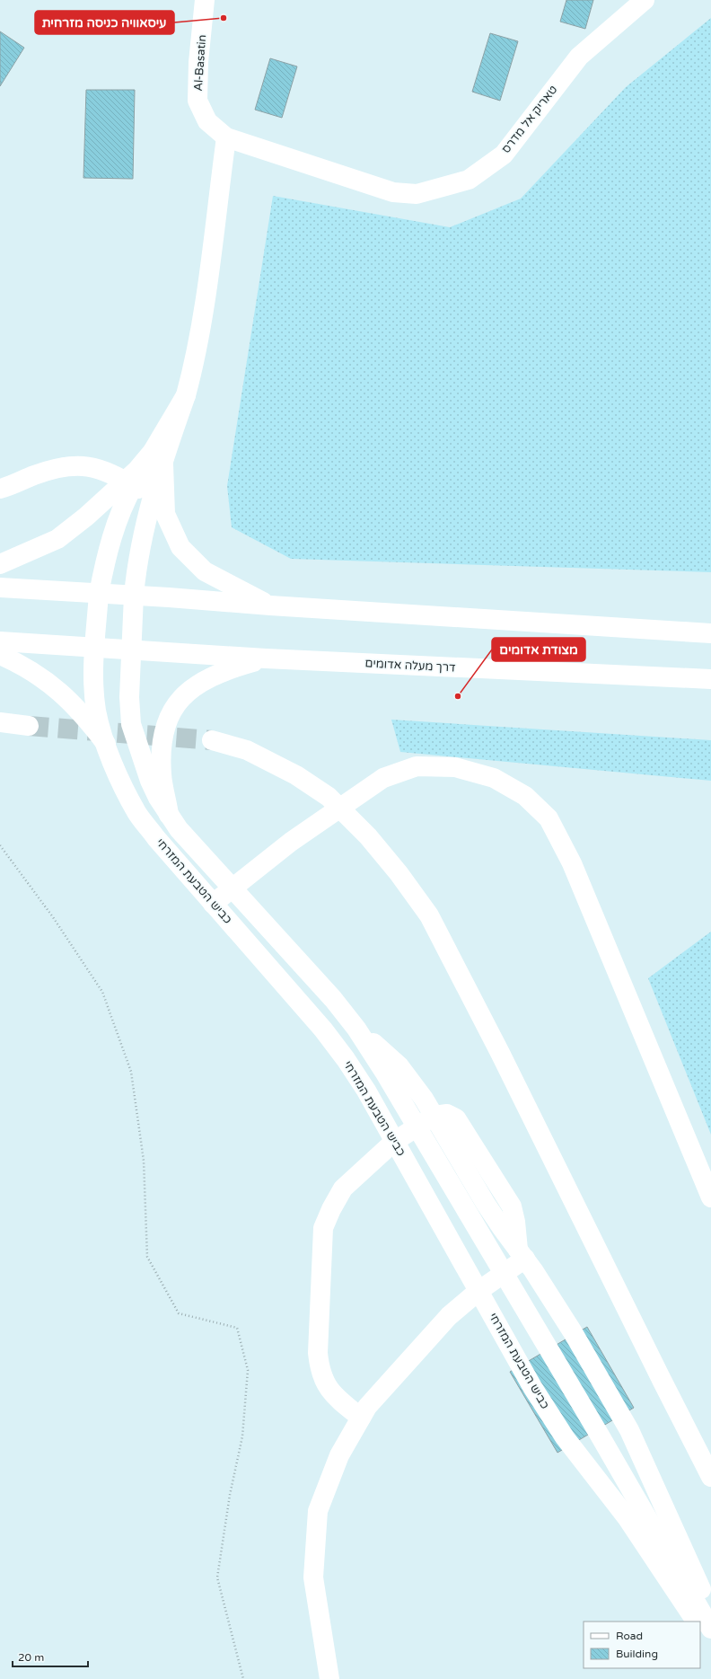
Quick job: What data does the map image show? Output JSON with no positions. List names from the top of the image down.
{
  "streets": {
    "main road": [
      "Al-Basatin",
      "טאריק אל מדרס",
      "דרך מעלה אדומים",
      "כביש הטבעת המזרחי"
    ]
  },
  "crossings": [
    ["Al-Basatin", "טאריק אל מדרס"],
    ["Al-Basatin", "כביש הטבעת המזרחי"],
    ["טאריק אל מדרס", "כביש הטבעת המזרחי"],
    ["דרך מעלה אדומים", "כביש הטבעת המזרחי"]
  ],
  "places": ["עיסאוויה כניסה מזרחית", "מצודת אדומים"],
  "legend": ["Road", "Building"],
  "scale_bar": "20 m"
}
